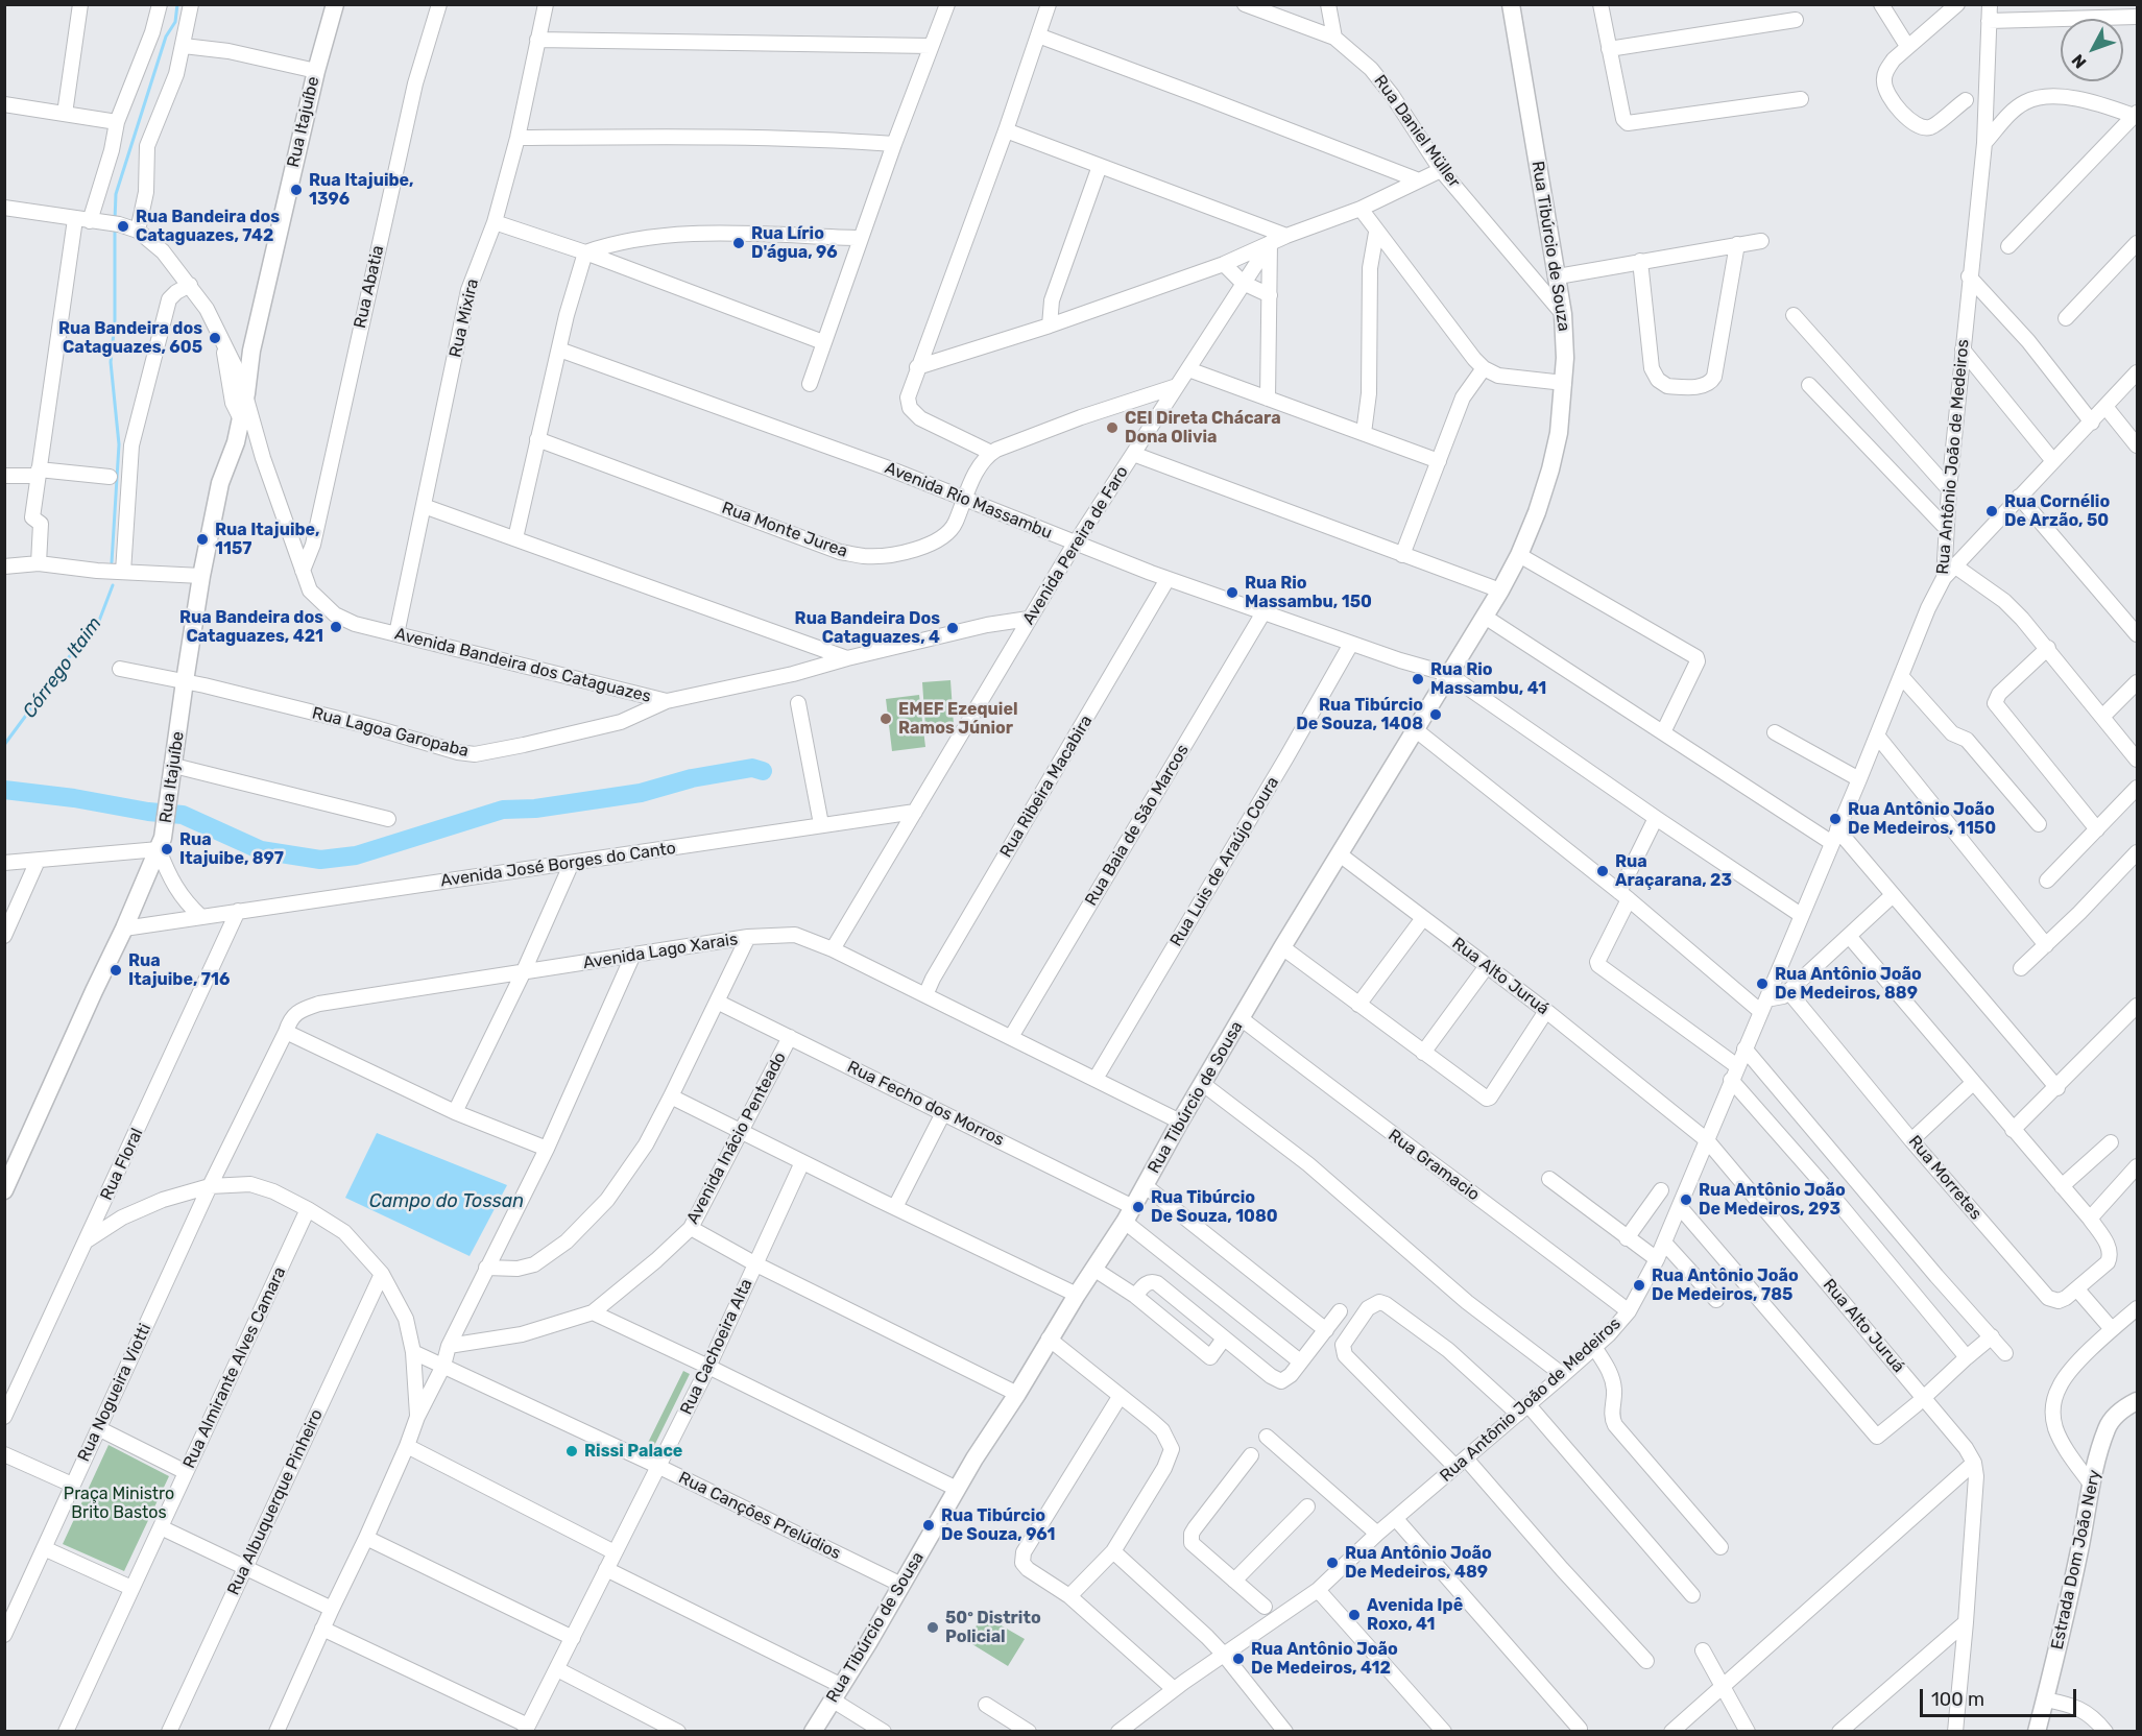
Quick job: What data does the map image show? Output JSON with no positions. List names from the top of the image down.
{
  "streets": {
    "main road": [
      "Rua Itajuíbe",
      "Rua Tibúrcio de Souza",
      "Rua Tibúrcio de Sousa",
      "Estrada Dom João Nery"
    ],
    "street": [
      "Rua Daniel Müller",
      "Rua Abatia",
      "Rua Mixira",
      "Rua Antônio João de Medeiros",
      "Avenida Rio Massambu",
      "Rua Monte Jurea",
      "Avenida Pereira de Faro",
      "Avenida Bandeira dos Cataguazes",
      "Rua Lagoa Garopaba",
      "Rua Ribeira Macabira",
      "Rua Baia de São Marcos",
      "Rua Luis de Araújo Coura",
      "Avenida José Borges do Canto",
      "Avenida Lago Xarais",
      "Rua Alto Juruá",
      "Rua Fecho dos Morros",
      "Avenida Inácio Penteado",
      "Rua Floral",
      "Rua Gramacio",
      "Rua Morretes",
      "Rua Cachoeira Alta",
      "Rua Almirante Alves Camara",
      "Rua Nogueira Viotti",
      "Rua Albuquerque Pinheiro",
      "Rua Canções Prelúdios"
    ]
  },
  "crossings": [
    ["Rua Itajuíbe", "Avenida Bandeira dos Cataguazes"],
    ["Rua Itajuíbe", "Rua Lagoa Garopaba"],
    ["Rua Itajuíbe", "Avenida José Borges do Canto"],
    ["Rua Daniel Müller", "Rua Tibúrcio de Souza"],
    ["Rua Tibúrcio de Souza", "Rua Tibúrcio de Sousa"],
    ["Rua Abatia", "Avenida Bandeira dos Cataguazes"],
    ["Rua Mixira", "Avenida Bandeira dos Cataguazes"],
    ["Rua Antônio João de Medeiros", "Avenida Rio Massambu"],
    ["Rua Antônio João de Medeiros", "Rua Alto Juruá"],
    ["Rua Antônio João de Medeiros", "Rua Gramacio"],
    ["Avenida Rio Massambu", "Rua Monte Jurea"],
    ["Avenida Rio Massambu", "Avenida Pereira de Faro"],
    ["Avenida Rio Massambu", "Rua Ribeira Macabira"],
    ["Avenida Rio Massambu", "Rua Baia de São Marcos"],
    ["Avenida Rio Massambu", "Rua Luis de Araújo Coura"],
    ["Avenida Rio Massambu", "Rua Tibúrcio de Sousa"],
    ["Avenida Pereira de Faro", "Avenida Bandeira dos Cataguazes"],
    ["Avenida Pereira de Faro", "Avenida José Borges do Canto"],
    ["Avenida Pereira de Faro", "Avenida Lago Xarais"],
    ["Avenida Bandeira dos Cataguazes", "Rua Lagoa Garopaba"],
    ["Rua Ribeira Macabira", "Avenida Lago Xarais"],
    ["Rua Baia de São Marcos", "Avenida Lago Xarais"],
    ["Rua Luis de Araújo Coura", "Avenida Lago Xarais"],
    ["Avenida José Borges do Canto", "Rua Floral"],
    ["Avenida Lago Xarais", "Rua Tibúrcio de Sousa"],
    ["Avenida Lago Xarais", "Rua Nogueira Viotti"],
    ["Rua Alto Juruá", "Rua Tibúrcio de Sousa"],
    ["Rua Tibúrcio de Sousa", "Rua Fecho dos Morros"],
    ["Rua Tibúrcio de Sousa", "Rua Gramacio"],
    ["Rua Tibúrcio de Sousa", "Rua Canções Prelúdios"],
    ["Rua Fecho dos Morros", "Avenida Inácio Penteado"],
    ["Rua Cachoeira Alta", "Rua Canções Prelúdios"]
  ],
  "water": ["Córrego Itaim", "Campo do Tossan"],
  "parks": ["Praça Ministro Brito Bastos"],
  "places": [
    "Rua Itajuibe, 1396",
    "Rua Bandeira dos Cataguazes, 742",
    "Rua Lírio D'água, 96",
    "Rua Bandeira dos Cataguazes, 605",
    "CEI Direta Chácara Dona Olivia",
    "Rua Cornélio De Arzão, 50",
    "Rua Itajuibe, 1157",
    "Rua Rio Massambu, 150",
    "Rua Bandeira dos Cataguazes, 421",
    "Rua Bandeira Dos Cataguazes, 4",
    "Rua Rio Massambu, 41",
    "Rua Tibúrcio De Souza, 1408",
    "EMEF Ezequiel Ramos Júnior",
    "Rua Antônio João De Medeiros, 1150",
    "Rua Itajuibe, 897",
    "Rua Araçarana, 23",
    "Rua Itajuibe, 716",
    "Rua Antônio João De Medeiros, 889",
    "Rua Antônio João De Medeiros, 293",
    "Rua Tibúrcio De Souza, 1080",
    "Rua Antônio João De Medeiros, 785",
    "Rissi Palace",
    "Rua Tibúrcio De Souza, 961",
    "Rua Antônio João De Medeiros, 489",
    "Avenida Ipê Roxo, 41",
    "50º Distrito Policial",
    "Rua Antônio João De Medeiros, 412"
  ],
  "scale_bar": "100 m",
  "north": "bottom left"
}
